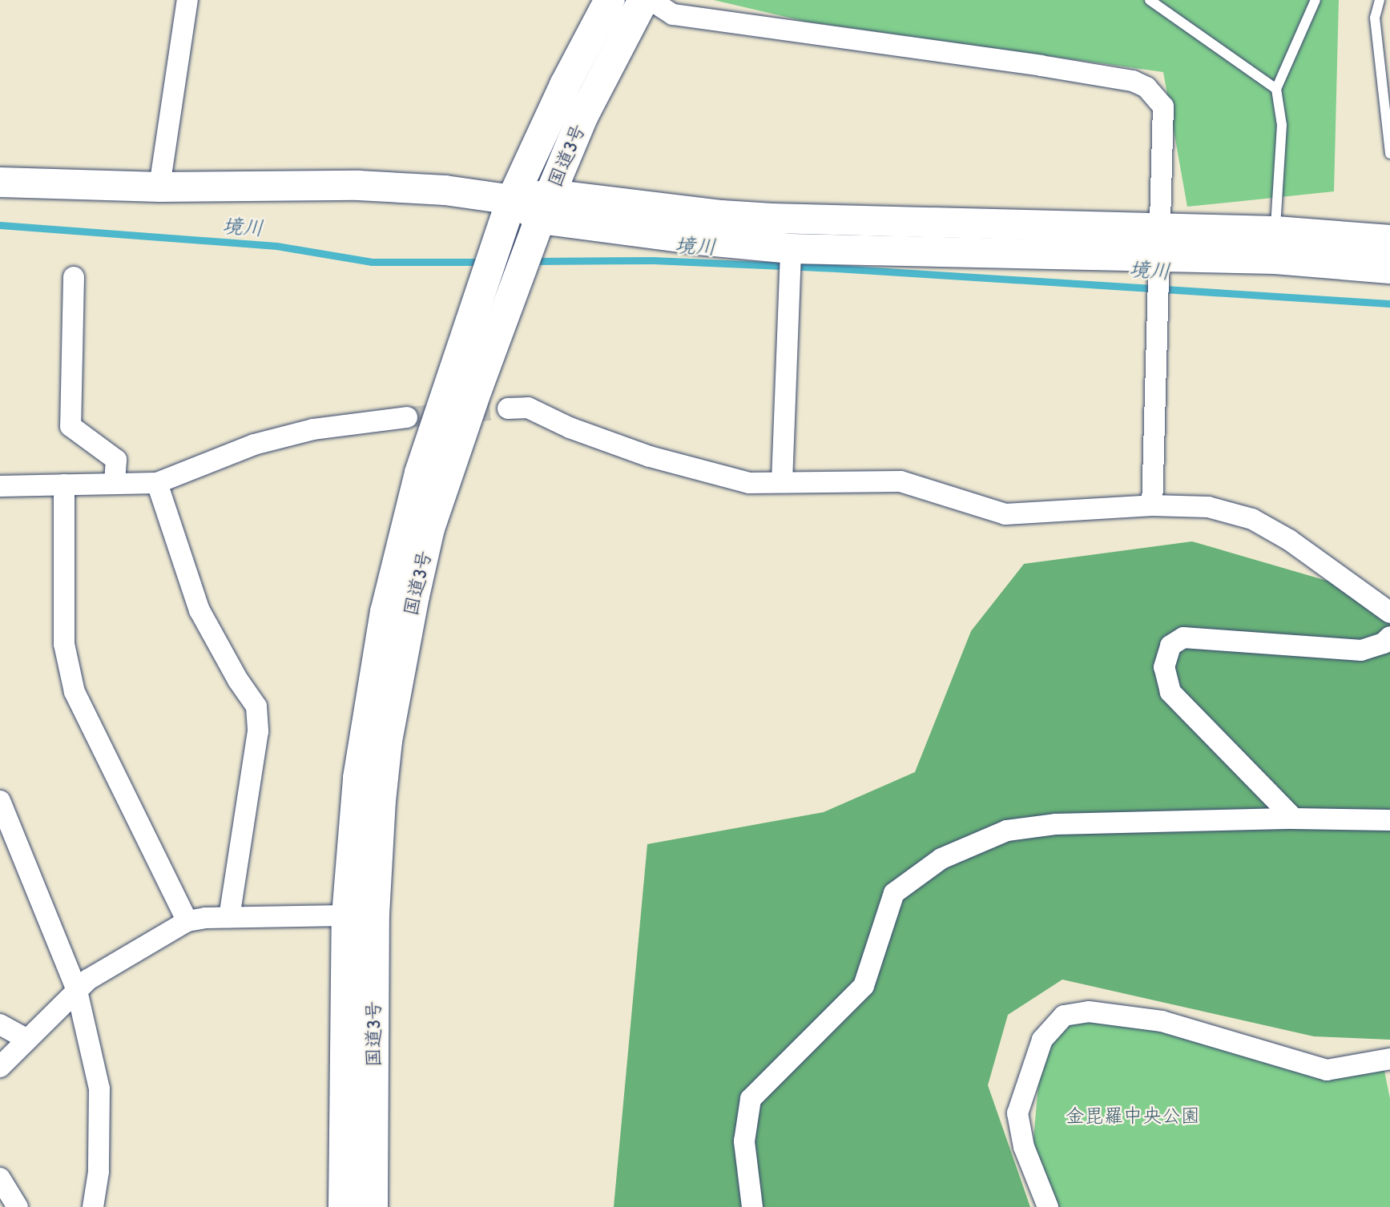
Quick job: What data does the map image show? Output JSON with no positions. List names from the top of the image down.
{
  "streets": {
    "highway": ["国道3号"]
  },
  "water": ["境川"],
  "parks": ["金毘羅中央公園"]
}
